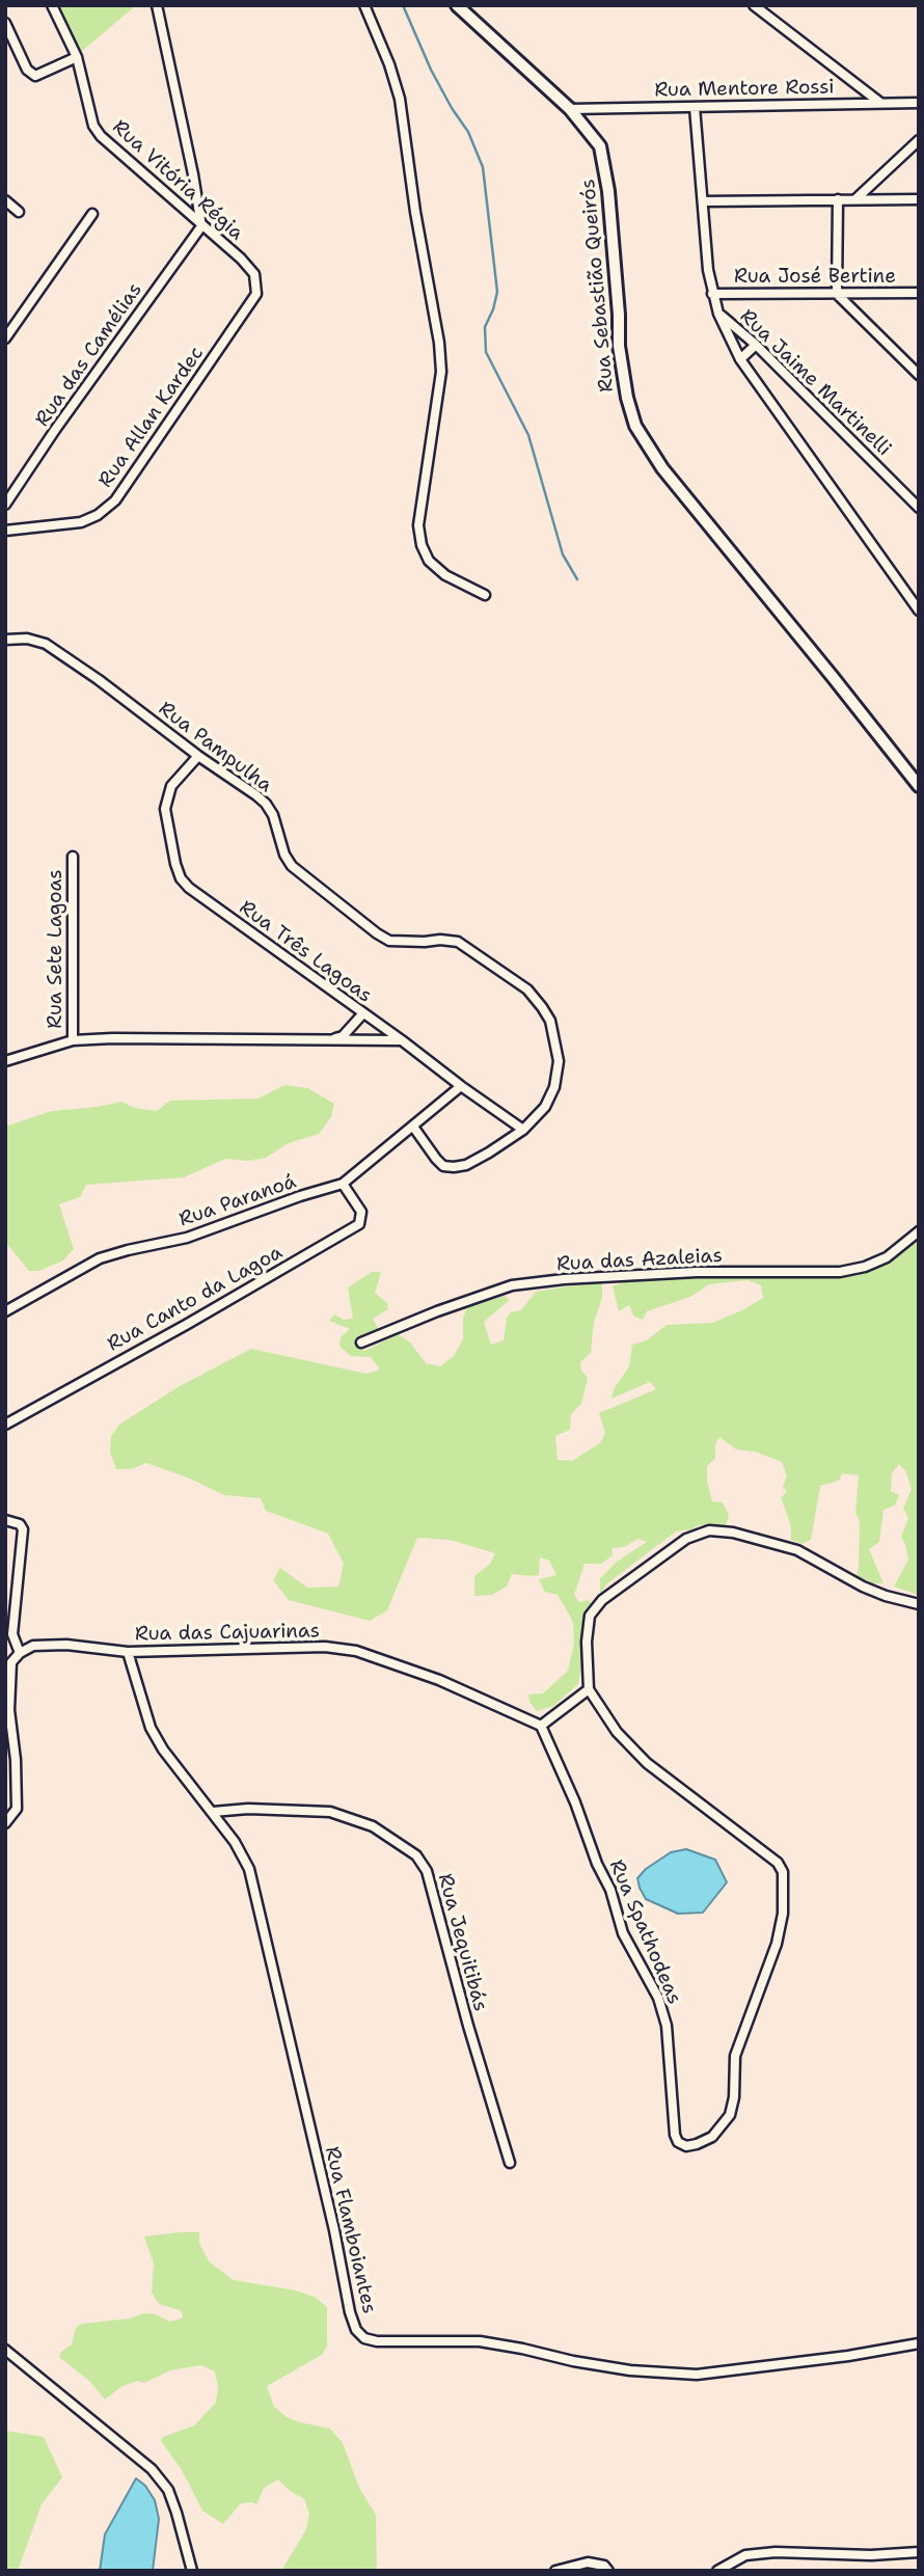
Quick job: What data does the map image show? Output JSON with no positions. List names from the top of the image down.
{
  "streets": {
    "street": [
      "Rua Mentore Rossi",
      "Rua Vitória Régia",
      "Rua José Bertine",
      "Rua Sebastião Queirós",
      "Rua das Camélias",
      "Rua Jaime Martinelli",
      "Rua Allan Kardec",
      "Rua Pampulha",
      "Rua Sete Lagoas",
      "Rua Três Lagoas",
      "Rua Paranoá",
      "Rua das Azaleias",
      "Rua Canto da Lagoa",
      "Rua das Cajuarinas",
      "Rua Spathodeas",
      "Rua Jequitibás",
      "Rua Flamboiantes"
    ]
  },
  "crossings": [
    ["Rua Mentore Rossi", "Rua Sebastião Queirós"],
    ["Rua Vitória Régia", "Rua das Camélias"],
    ["Rua Vitória Régia", "Rua Allan Kardec"],
    ["Rua Pampulha", "Rua Três Lagoas"],
    ["Rua Pampulha", "Rua Paranoá"],
    ["Rua Três Lagoas", "Rua Paranoá"],
    ["Rua Paranoá", "Rua Canto da Lagoa"],
    ["Rua das Cajuarinas", "Rua Spathodeas"],
    ["Rua das Cajuarinas", "Rua Flamboiantes"],
    ["Rua Jequitibás", "Rua Flamboiantes"]
  ]
}
